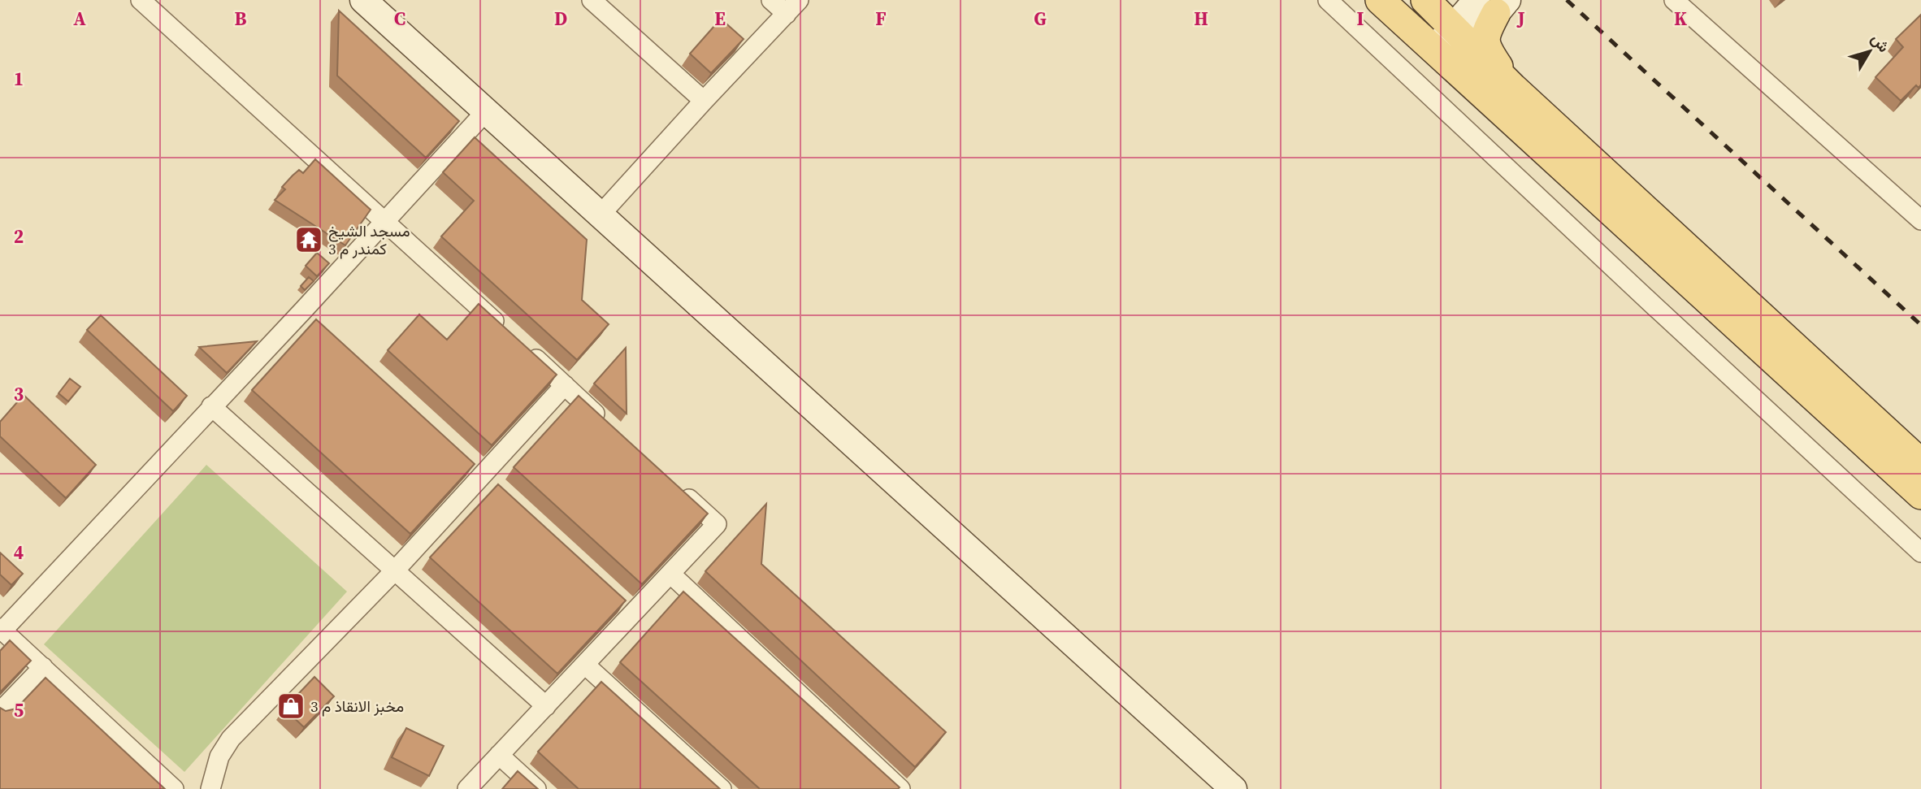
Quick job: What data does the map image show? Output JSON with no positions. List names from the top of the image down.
{
  "places": {
    "temple": ["مسجد الشيخ كمندر م 3"],
    "shop": ["مخبز الانقاذ م 3"]
  },
  "north": "top right",
  "grid": {
    "columns": [
      "A",
      "B",
      "C",
      "D",
      "E",
      "F",
      "G",
      "H",
      "I",
      "J",
      "K"
    ],
    "rows": [
      "1",
      "2",
      "3",
      "4",
      "5"
    ]
  }
}
